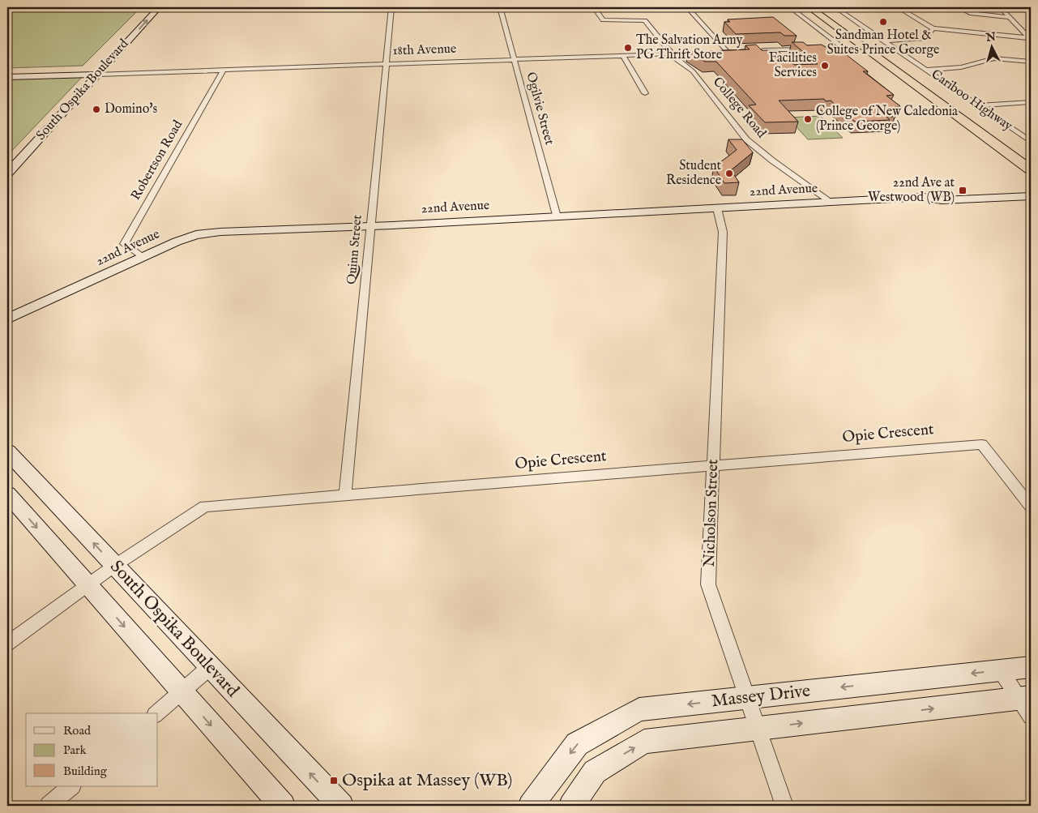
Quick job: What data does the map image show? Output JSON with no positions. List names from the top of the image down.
{
  "streets": {
    "highway": ["Cariboo Highway"],
    "street": [
      "18th Avenue",
      "South Ospika Boulevard",
      "College Road",
      "Ogilvie Street",
      "Robertson Road",
      "22nd Avenue",
      "Quinn Street",
      "Opie Crescent",
      "Nicholson Street",
      "Massey Drive"
    ]
  },
  "crossings": [
    ["18th Avenue", "South Ospika Boulevard"],
    ["18th Avenue", "College Road"],
    ["18th Avenue", "Ogilvie Street"],
    ["18th Avenue", "Robertson Road"],
    ["18th Avenue", "Quinn Street"],
    ["South Ospika Boulevard", "Opie Crescent"],
    ["College Road", "22nd Avenue"],
    ["Ogilvie Street", "22nd Avenue"],
    ["Robertson Road", "22nd Avenue"],
    ["22nd Avenue", "Quinn Street"],
    ["22nd Avenue", "Nicholson Street"],
    ["Quinn Street", "Opie Crescent"],
    ["Opie Crescent", "Nicholson Street"],
    ["Nicholson Street", "Massey Drive"]
  ],
  "places": {
    "other": [
      "Sandman Hotel & Suites Prince George",
      "The Salvation Army PG Thrift Store",
      "Facilities Services",
      "Domino's",
      "College of New Caledonia (Prince George)",
      "Student Residence"
    ],
    "transit": ["22nd Ave at Westwood (WB)", "Ospika at Massey (WB)"]
  },
  "legend": ["Road", "Park", "Building"],
  "north": "top"
}
